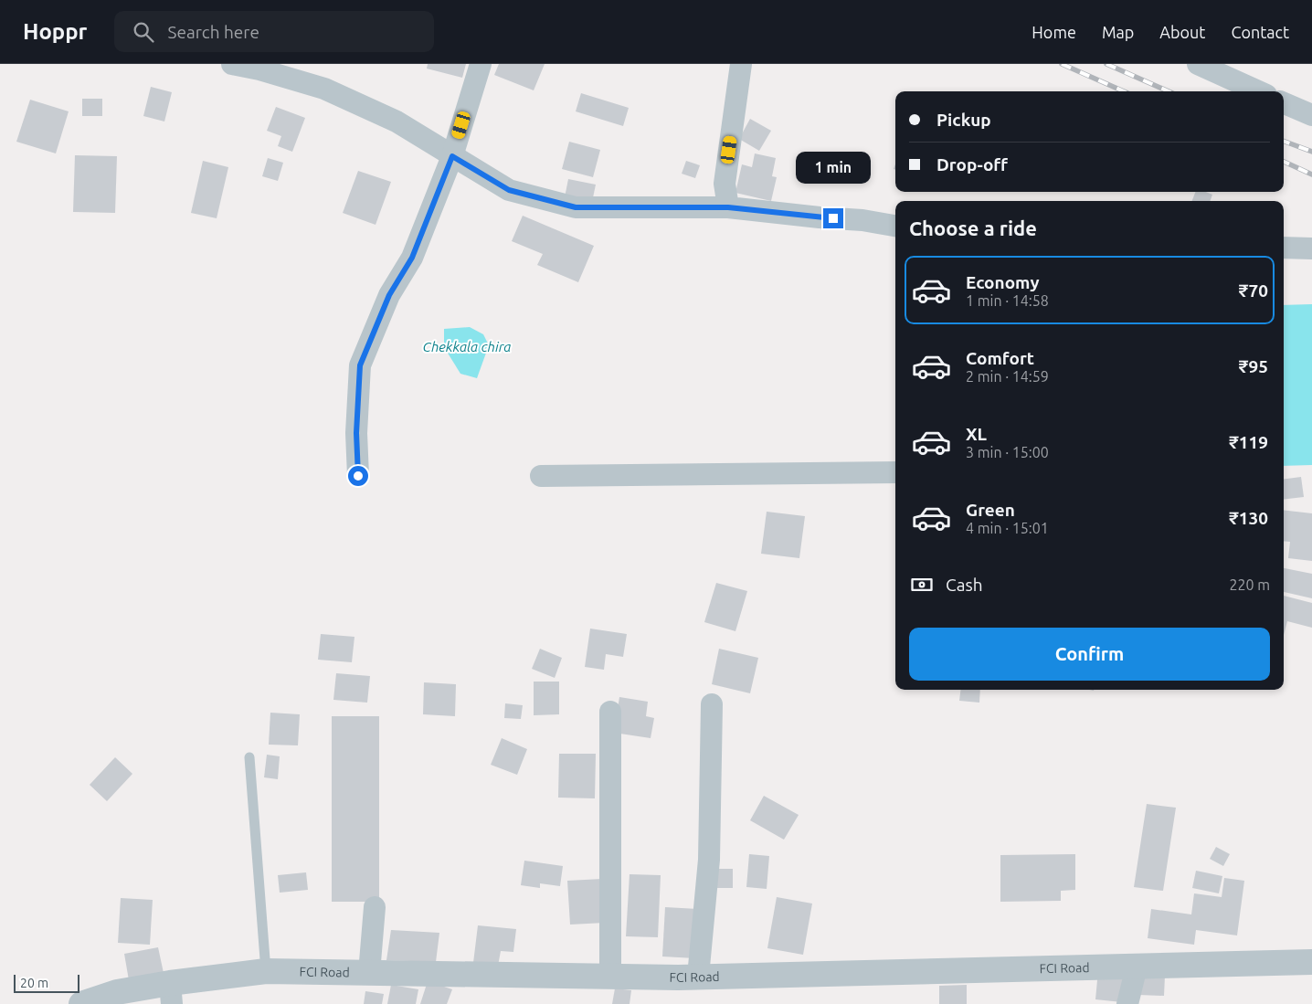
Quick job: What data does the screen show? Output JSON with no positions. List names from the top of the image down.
{
  "streets": {
    "street": ["FCI Road"]
  },
  "water": ["Chekkala chira"],
  "scale_bar": "20 m",
  "page": {
    "header": "Hoppr",
    "search": "Search here",
    "nav": [
      "Home",
      "Map",
      "About",
      "Contact"
    ],
    "banner": ["Pickup", "Drop-off"],
    "bubble": "1 min",
    "heading": "Choose a ride",
    "list": [
      {
        "name": "Economy",
        "note": "1 min · 14:58",
        "value": "₹70"
      },
      {
        "name": "Comfort",
        "note": "2 min · 14:59",
        "value": "₹95"
      },
      {
        "name": "XL",
        "note": "3 min · 15:00",
        "value": "₹119"
      },
      {
        "name": "Green",
        "note": "4 min · 15:01",
        "value": "₹130"
      }
    ],
    "pay": ["Cash", "220 m"],
    "buttons": "Confirm",
    "scale": "20 m"
  }
}
